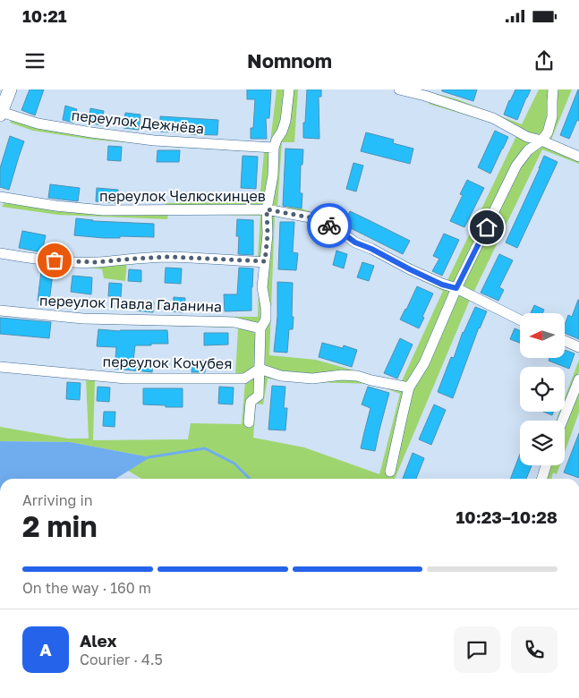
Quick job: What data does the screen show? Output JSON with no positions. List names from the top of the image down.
{
  "streets": {
    "street": [
      "переулок Дежнёва",
      "переулок Челюскинцев",
      "переулок Павла Галанина",
      "переулок Кочубея"
    ]
  },
  "north": "left",
  "page": {
    "status": "10:21",
    "header": "Nomnom",
    "heading": ["2 min", "Arriving in", "10:23–10:28"],
    "panel": ["Alex", "Courier · 4.5"],
    "bar": "On the way · 160 m",
    "round": "A"
  }
}
